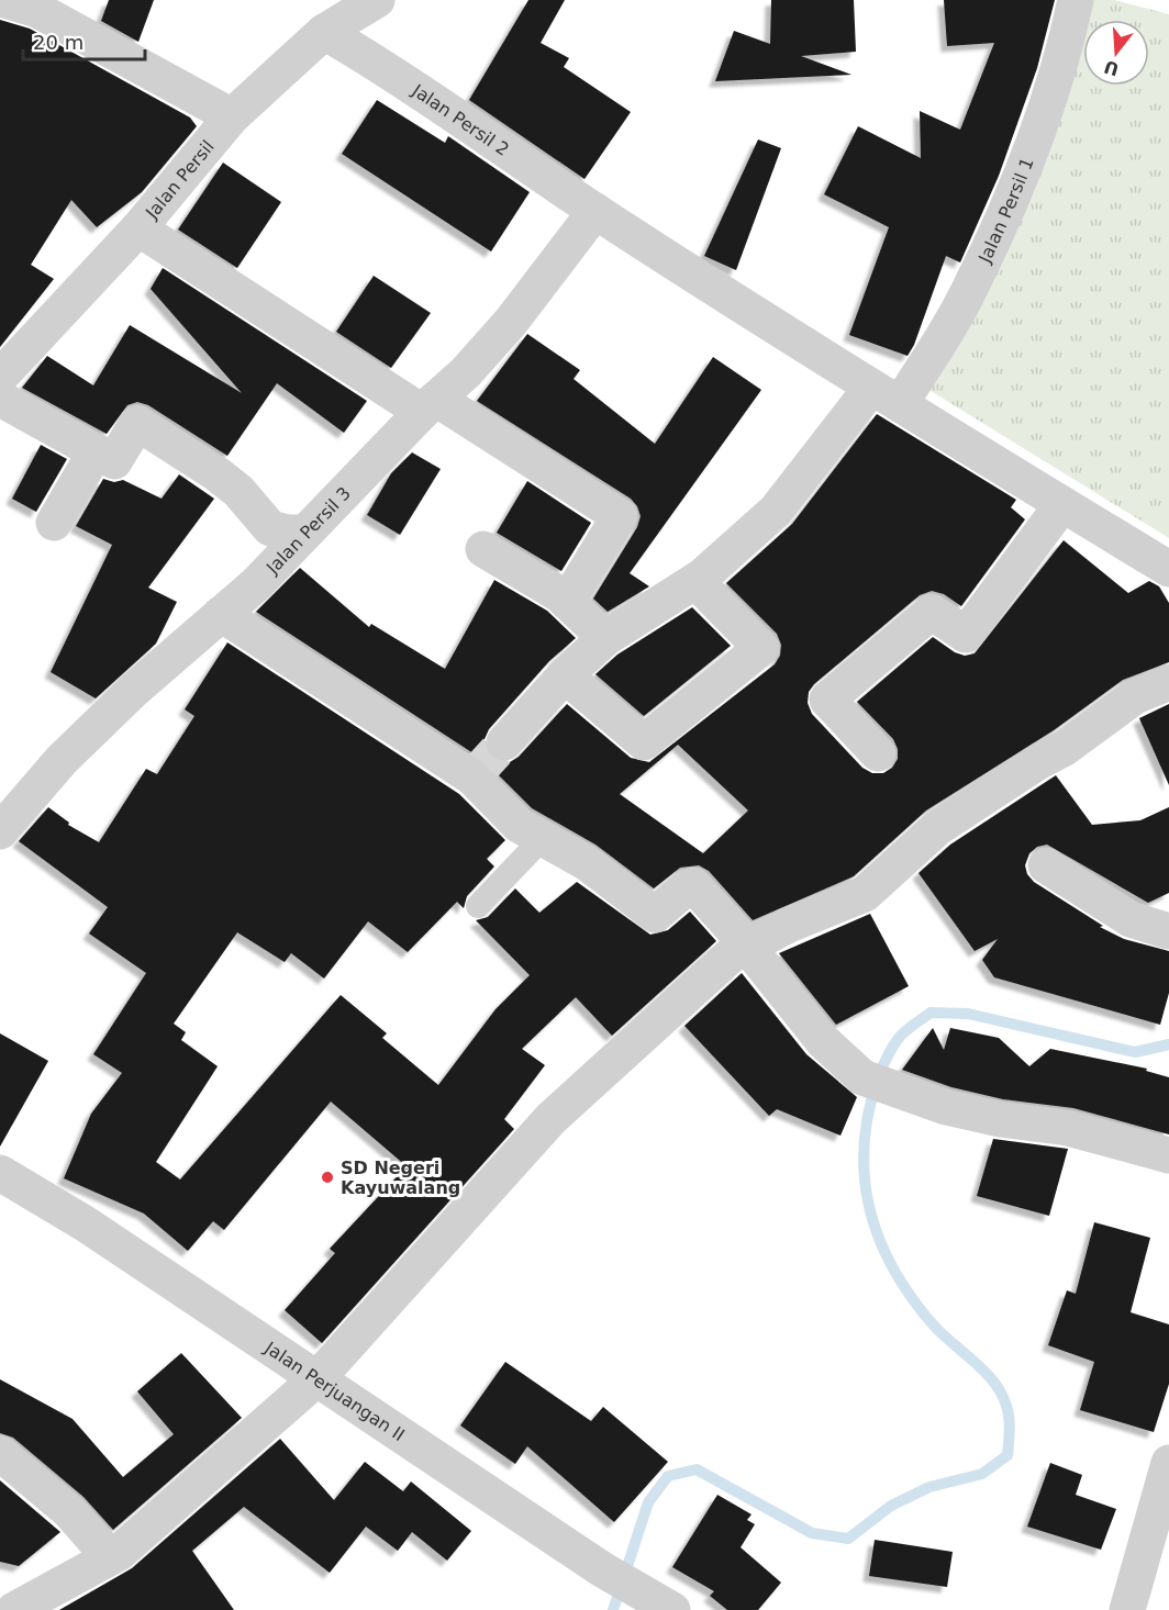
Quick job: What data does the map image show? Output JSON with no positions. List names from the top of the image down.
{
  "streets": {
    "street": [
      "Jalan Persil 2",
      "Jalan Persil",
      "Jalan Persil 1",
      "Jalan Persil 3",
      "Jalan Perjuangan II"
    ]
  },
  "crossings": [
    ["Jalan Persil 2", "Jalan Persil"],
    ["Jalan Persil 2", "Jalan Persil 1"],
    ["Jalan Persil 2", "Jalan Persil 3"]
  ],
  "places": ["SD Negeri Kayuwalang"],
  "scale_bar": "20 m",
  "north": "bottom"
}
